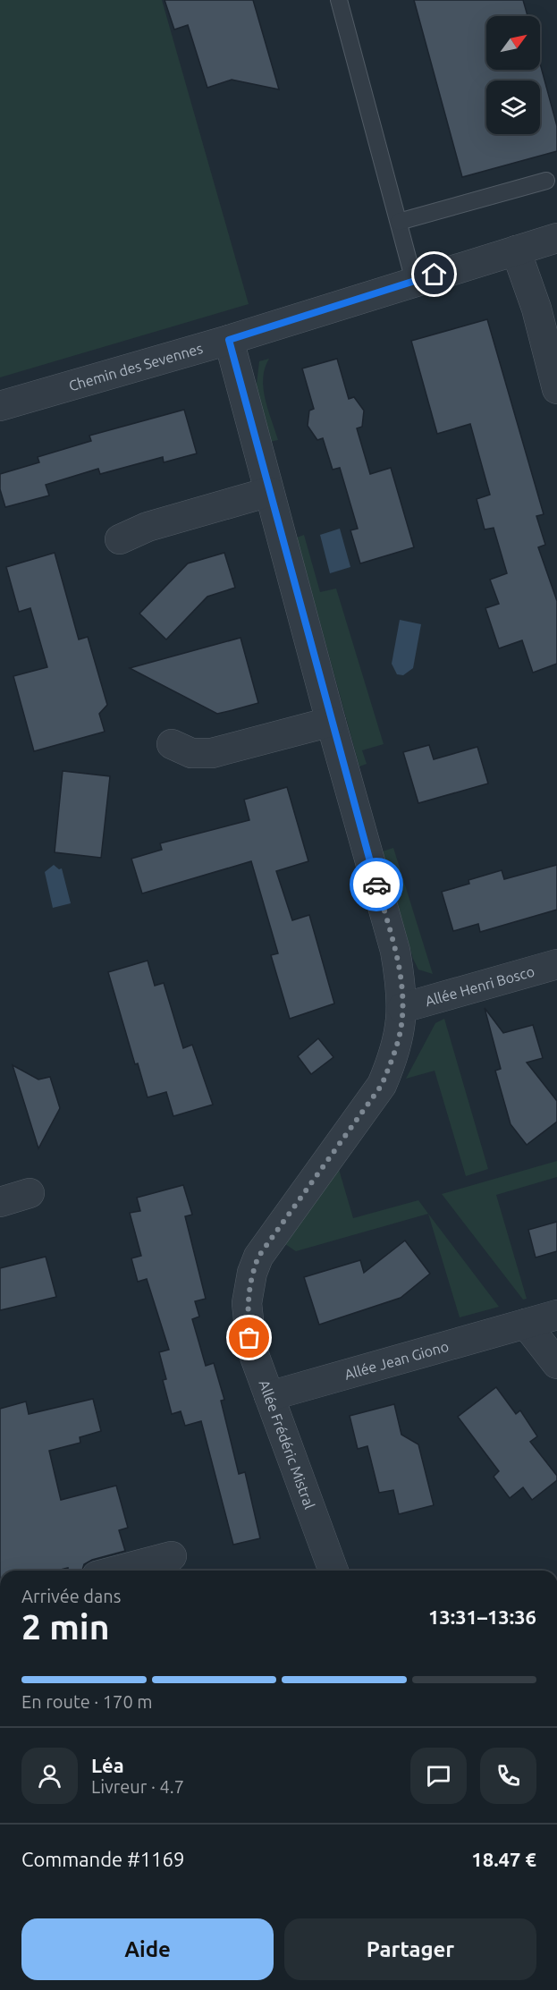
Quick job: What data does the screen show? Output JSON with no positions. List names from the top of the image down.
{
  "streets": {
    "street": [
      "Chemin des Sevennes",
      "Allée Henri Bosco",
      "Allée Jean Giono",
      "Allée Frédéric Mistral"
    ]
  },
  "crossings": [
    ["Chemin des Sevennes", "Allée Frédéric Mistral"],
    ["Allée Henri Bosco", "Allée Frédéric Mistral"],
    ["Allée Jean Giono", "Allée Frédéric Mistral"]
  ],
  "north": "top right",
  "page": {
    "heading": ["2 min", "Arrivée dans", "13:31–13:36"],
    "panel": [
      "Léa",
      "Livreur · 4.7",
      "Commande #1169",
      "18.47 €"
    ],
    "bar": "En route · 170 m",
    "buttons": ["Aide", "Partager"]
  }
}
